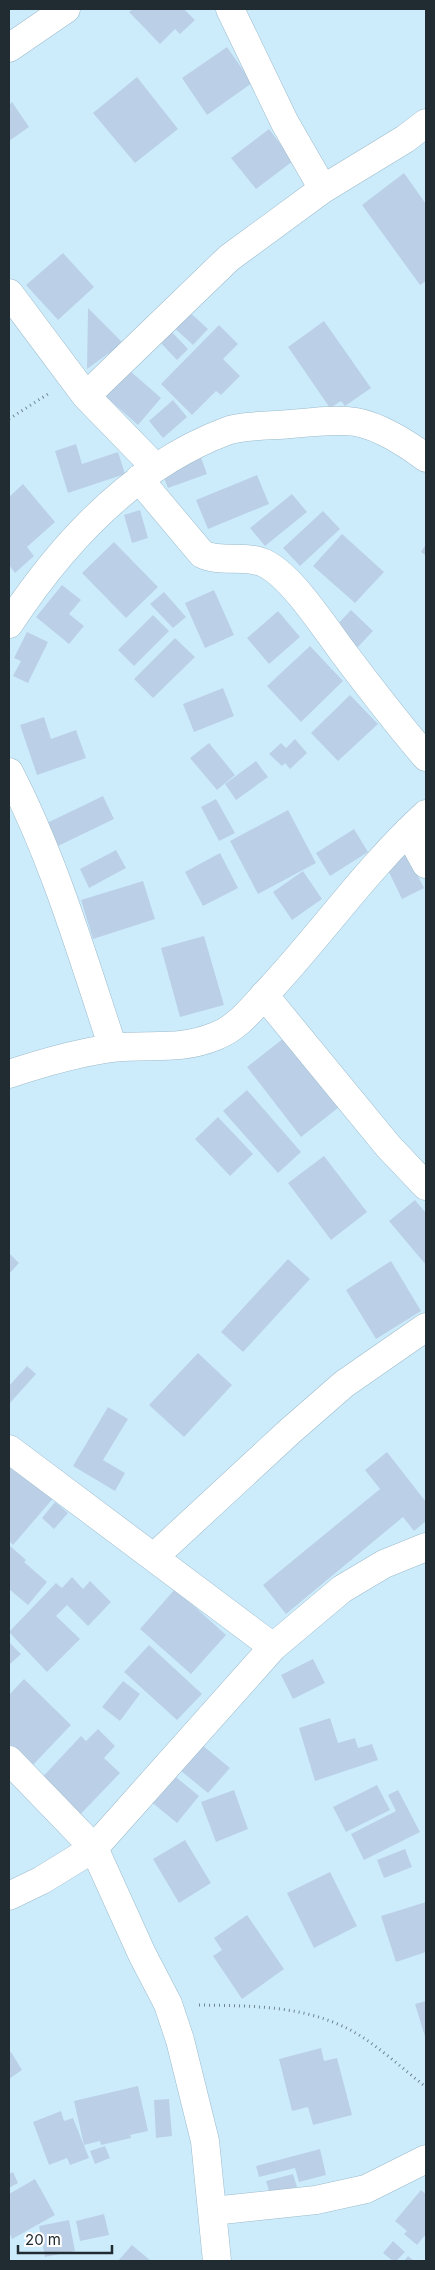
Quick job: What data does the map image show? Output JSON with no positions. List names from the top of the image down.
{
  "scale_bar": "20 m"
}
